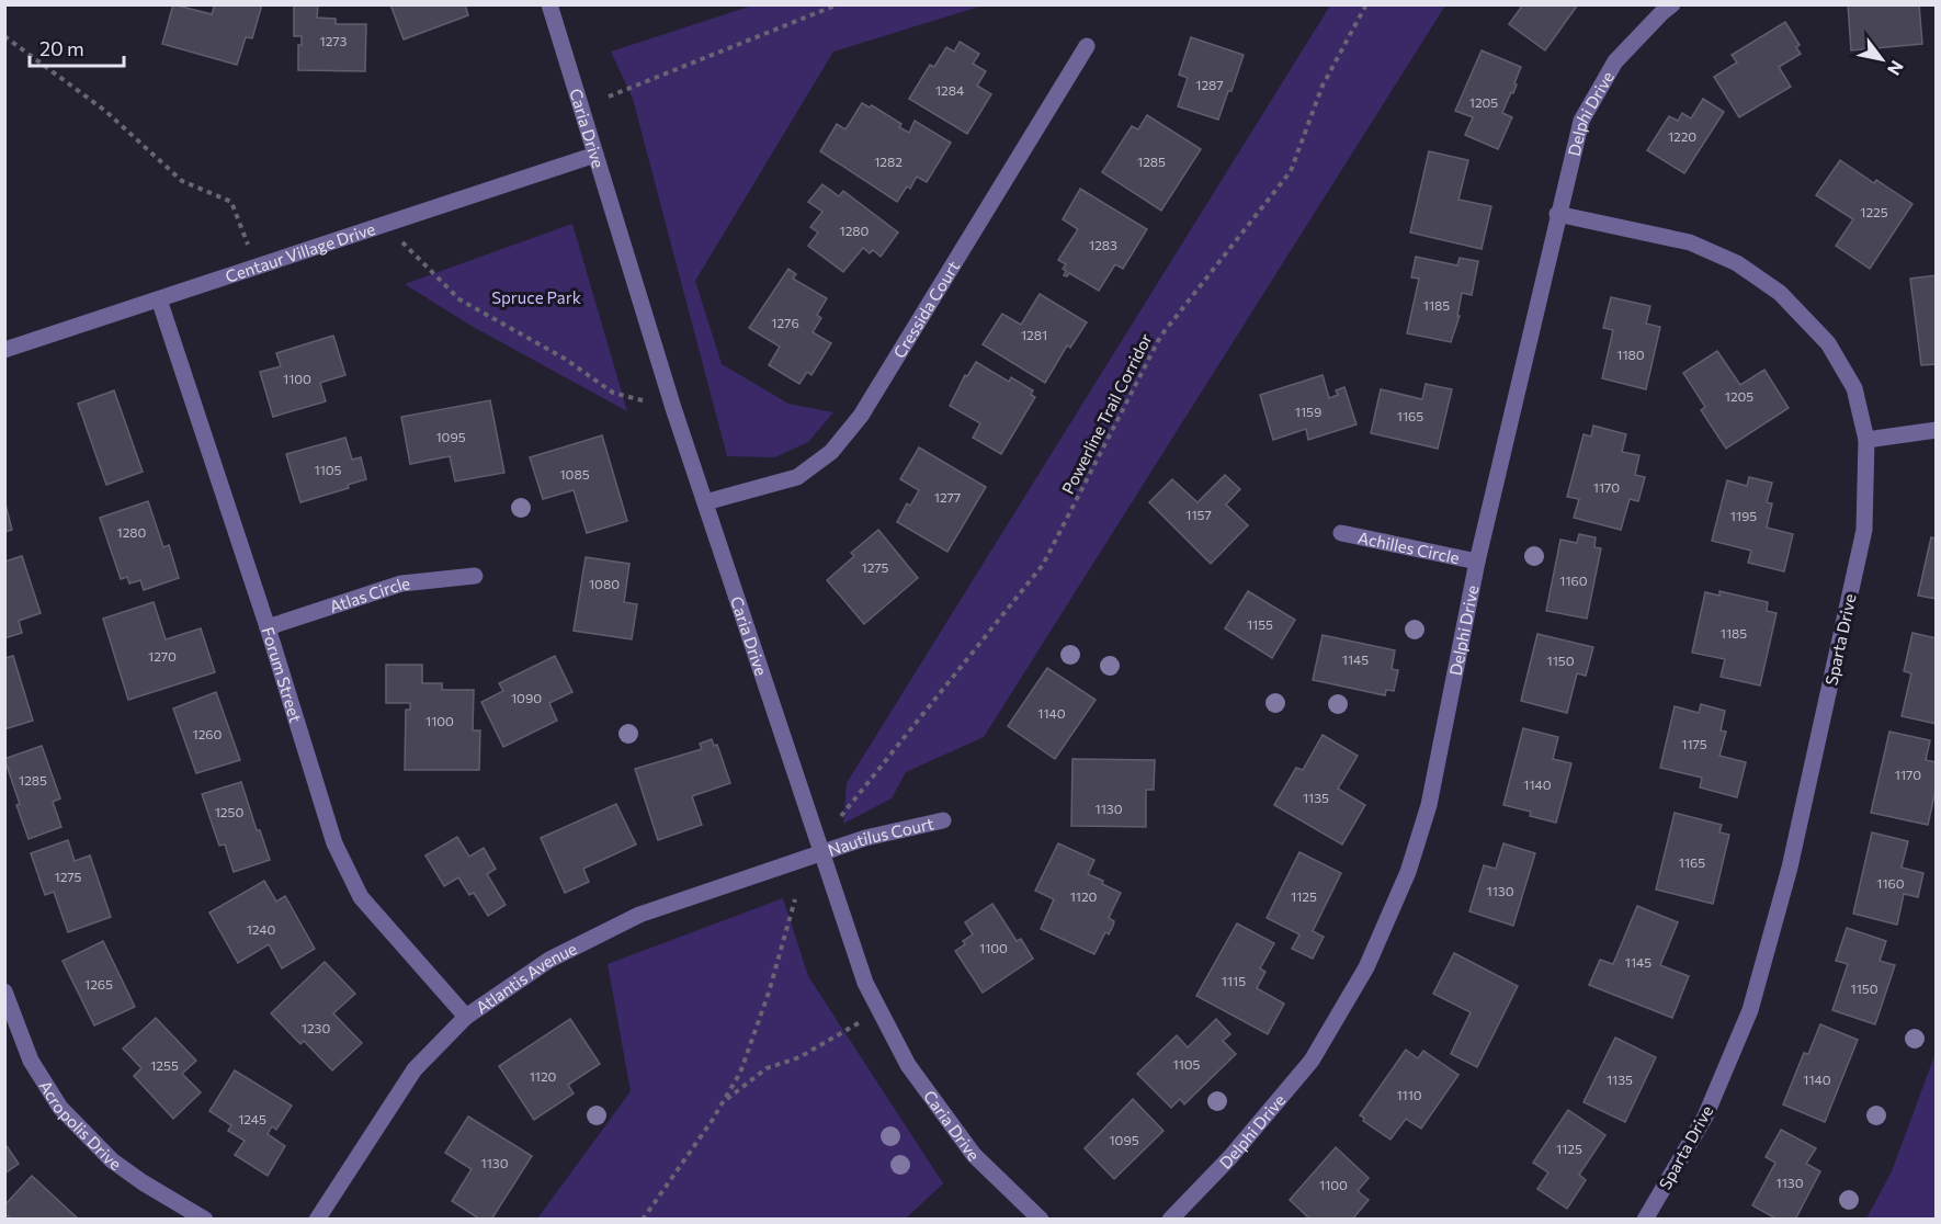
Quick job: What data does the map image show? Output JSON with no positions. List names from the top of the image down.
{
  "streets": {
    "street": [
      "Delphi Drive",
      "Caria Drive",
      "Centaur Village Drive",
      "Cressida Court",
      "Achilles Circle",
      "Atlas Circle",
      "Sparta Drive",
      "Forum Street",
      "Nautilus Court",
      "Atlantis Avenue",
      "Acropolis Drive"
    ],
    "path": ["Powerline Trail Corridor"]
  },
  "crossings": [
    ["Delphi Drive", "Achilles Circle"],
    ["Delphi Drive", "Sparta Drive"],
    ["Caria Drive", "Centaur Village Drive"],
    ["Caria Drive", "Cressida Court"],
    ["Caria Drive", "Nautilus Court"],
    ["Caria Drive", "Atlantis Avenue"],
    ["Centaur Village Drive", "Forum Street"],
    ["Atlas Circle", "Forum Street"],
    ["Forum Street", "Atlantis Avenue"],
    ["Nautilus Court", "Atlantis Avenue"]
  ],
  "parks": ["Spruce Park"],
  "house_numbers": [
    "1273",
    "1287",
    "1284",
    "1205",
    "1220",
    "1282",
    "1285",
    "1225",
    "1280",
    "1283",
    "1185",
    "1276",
    "1281",
    "1180",
    "1100",
    "1205",
    "1159",
    "1165",
    "1095",
    "1105",
    "1085",
    "1170",
    "1277",
    "1157",
    "1195",
    "1280",
    "1275",
    "1160",
    "1080",
    "1155",
    "1185",
    "1270",
    "1145",
    "1150",
    "1090",
    "1140",
    "1100",
    "1260",
    "1175",
    "1170",
    "1285",
    "1140",
    "1135",
    "1130",
    "1250",
    "1165",
    "1275",
    "1160",
    "1130",
    "1120",
    "1125",
    "1240",
    "1100",
    "1145",
    "1115",
    "1265",
    "1150",
    "1230",
    "1105",
    "1255",
    "1120",
    "1135",
    "1140",
    "1110",
    "1245",
    "1095",
    "1125",
    "1130",
    "1130",
    "1100"
  ],
  "scale_bar": "20 m",
  "north": "bottom right"
}
